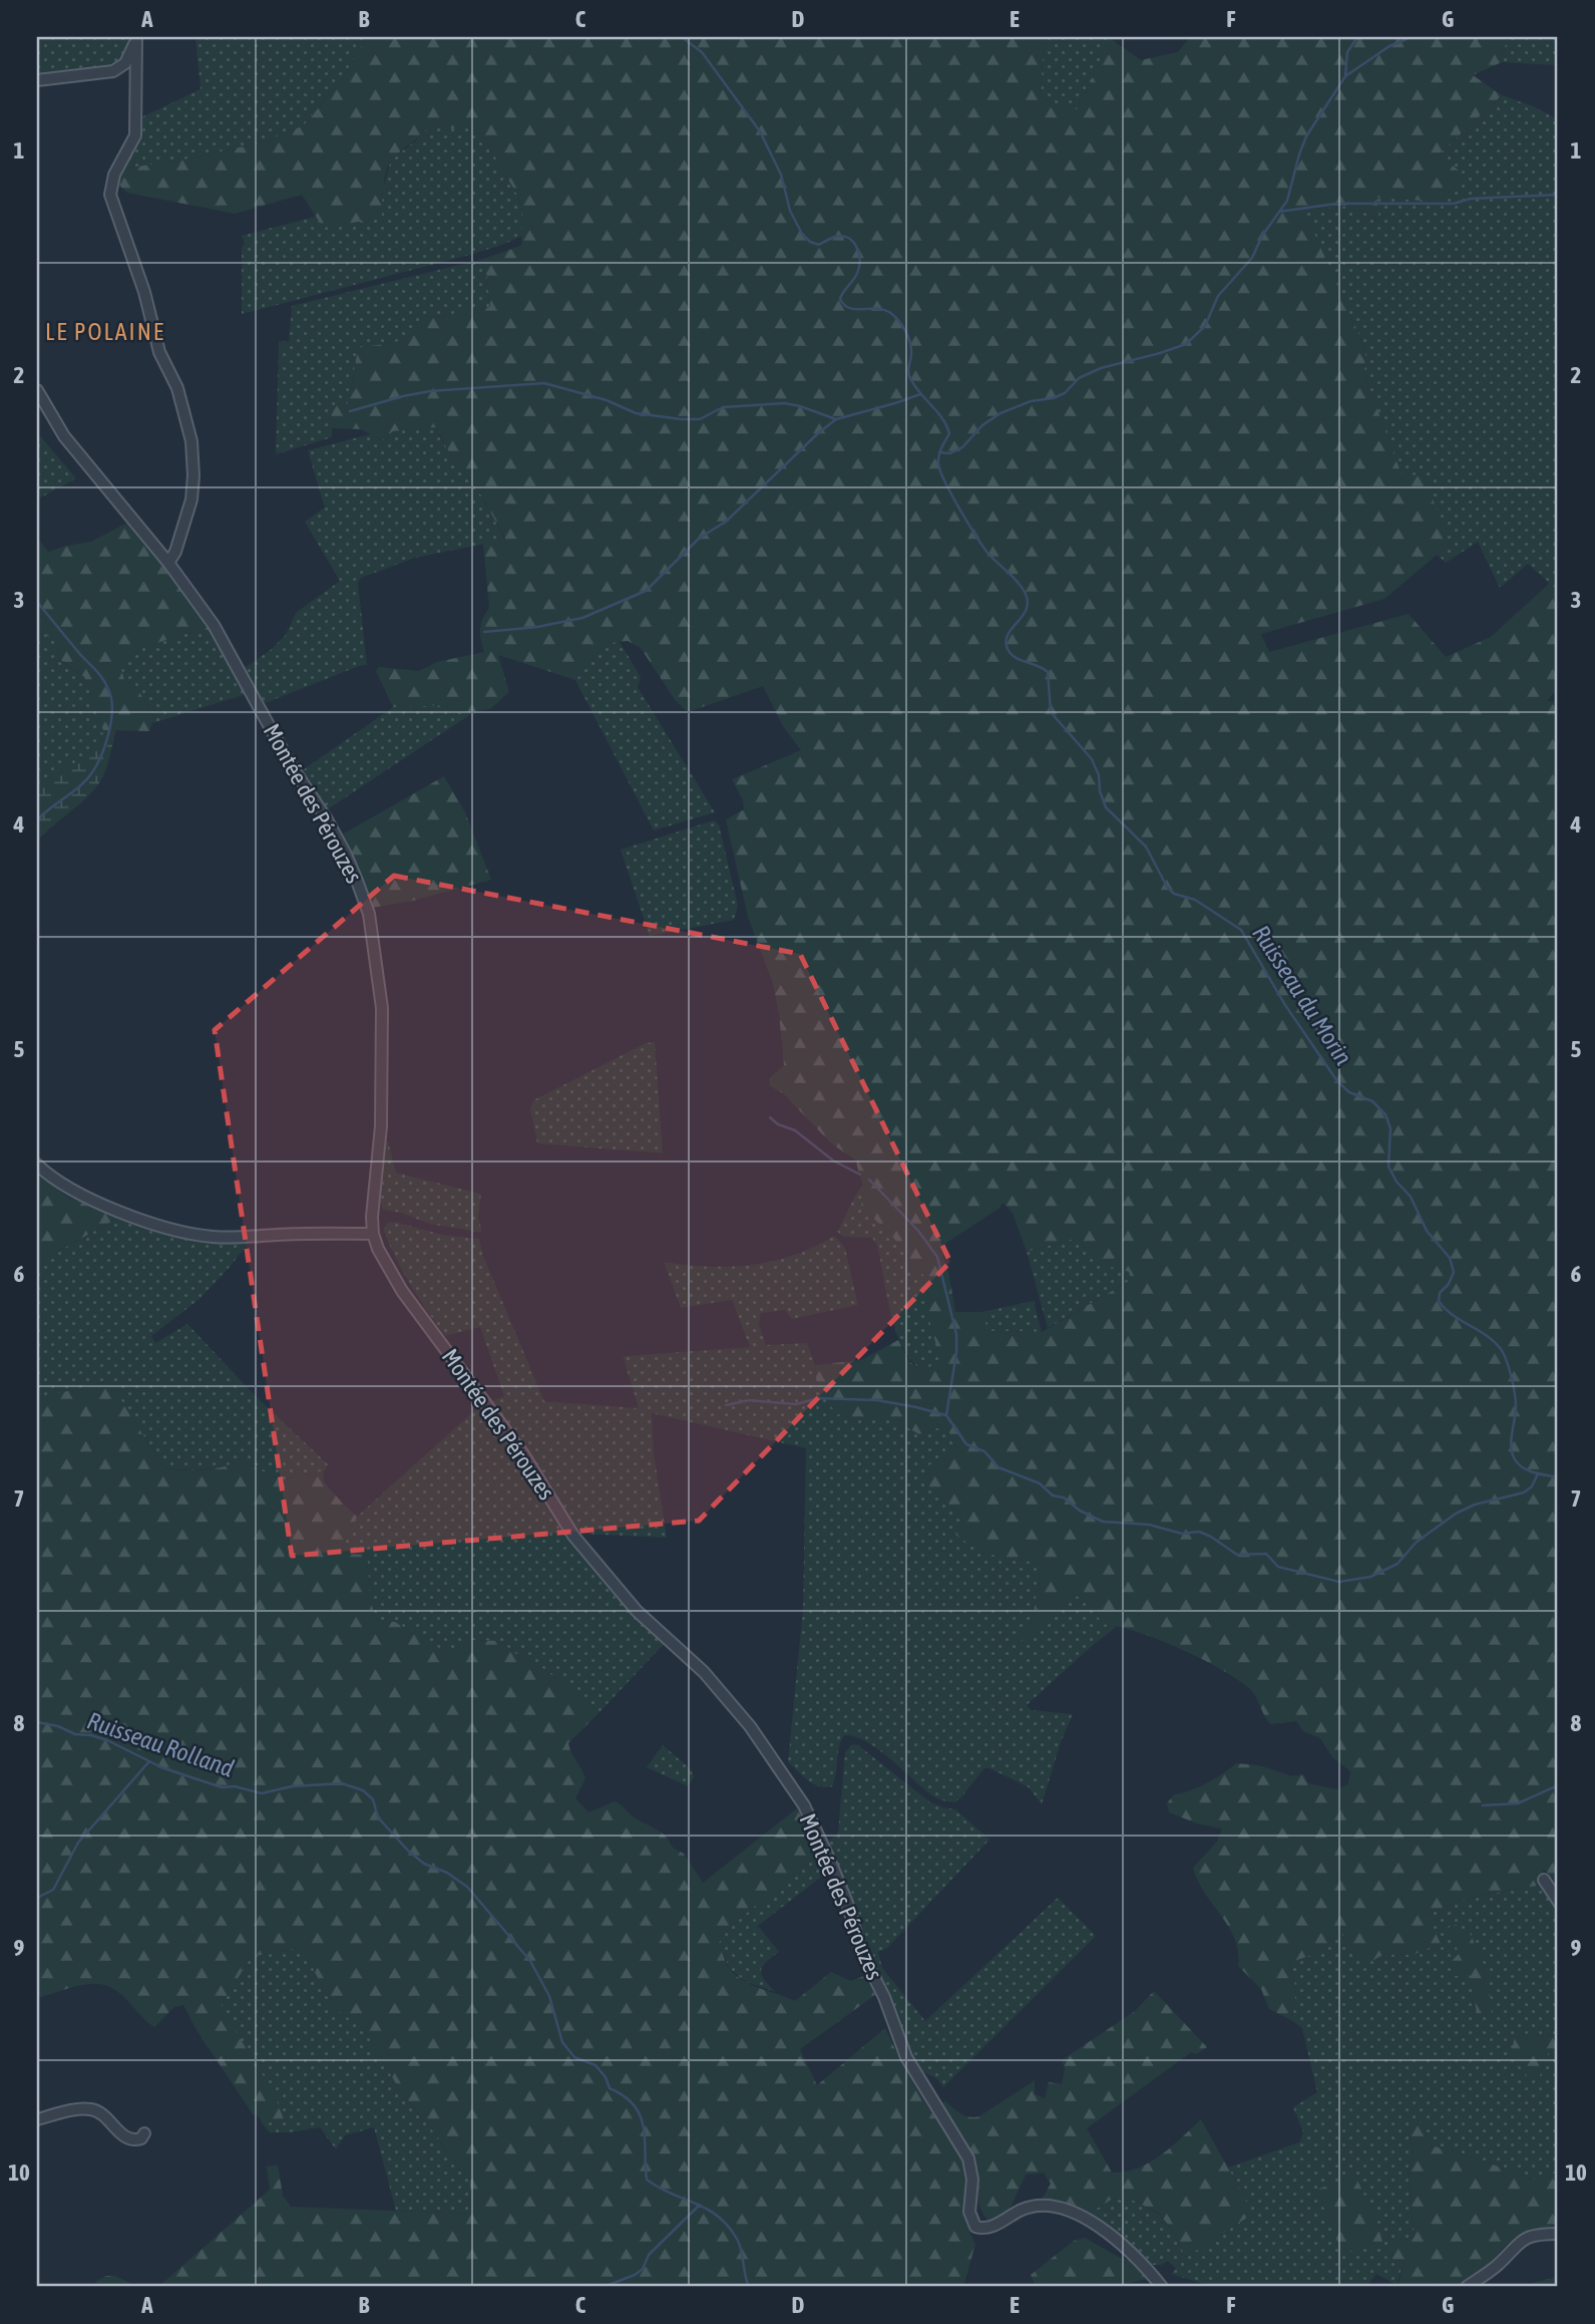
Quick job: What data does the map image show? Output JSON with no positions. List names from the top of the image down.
{
  "streets": {
    "street": ["Montée des Pérouzes"]
  },
  "districts": ["LE POLAINE"],
  "water": ["Ruisseau du Morin", "Ruisseau Rolland"],
  "grid": {
    "columns": [
      "A",
      "B",
      "C",
      "D",
      "E",
      "F",
      "G"
    ],
    "rows": [
      "1",
      "2",
      "3",
      "4",
      "5",
      "6",
      "7",
      "8",
      "9",
      "10"
    ]
  }
}
